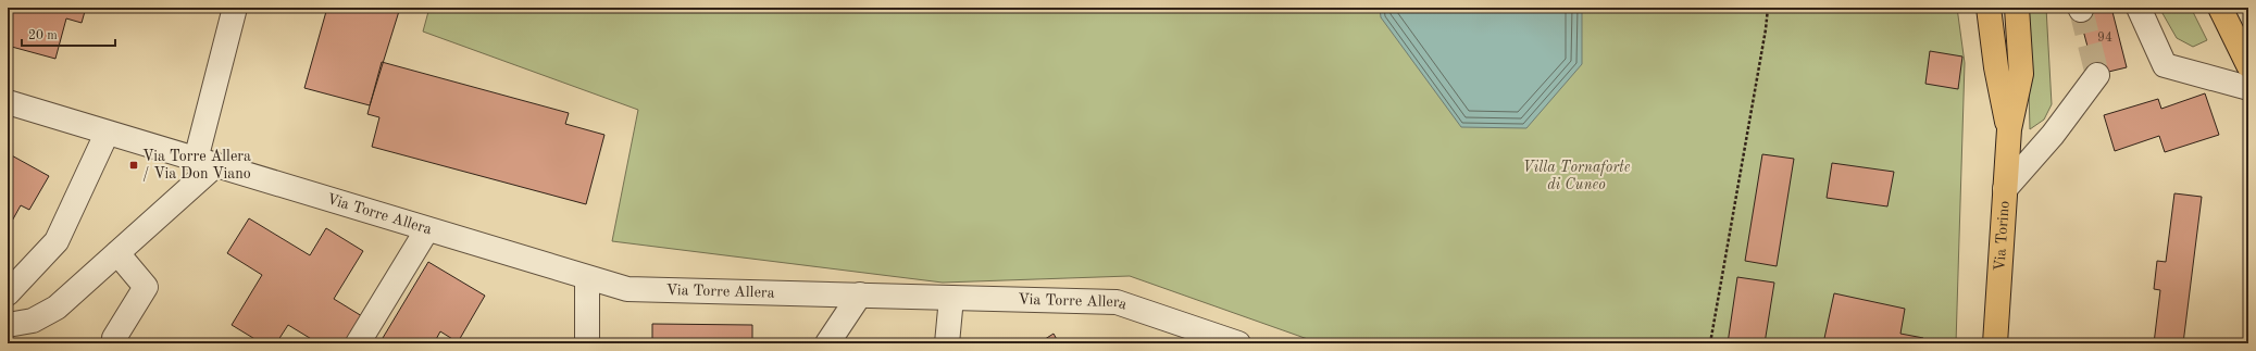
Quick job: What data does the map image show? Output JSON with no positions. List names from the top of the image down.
{
  "streets": {
    "main road": ["Via Torino"],
    "street": ["Via Torre Allera"]
  },
  "parks": ["Villa Tornaforte di Cuneo"],
  "places": {
    "transit": ["Via Torre Allera / Via Don Viano"]
  },
  "house_numbers": ["94"],
  "scale_bar": "20 m"
}
